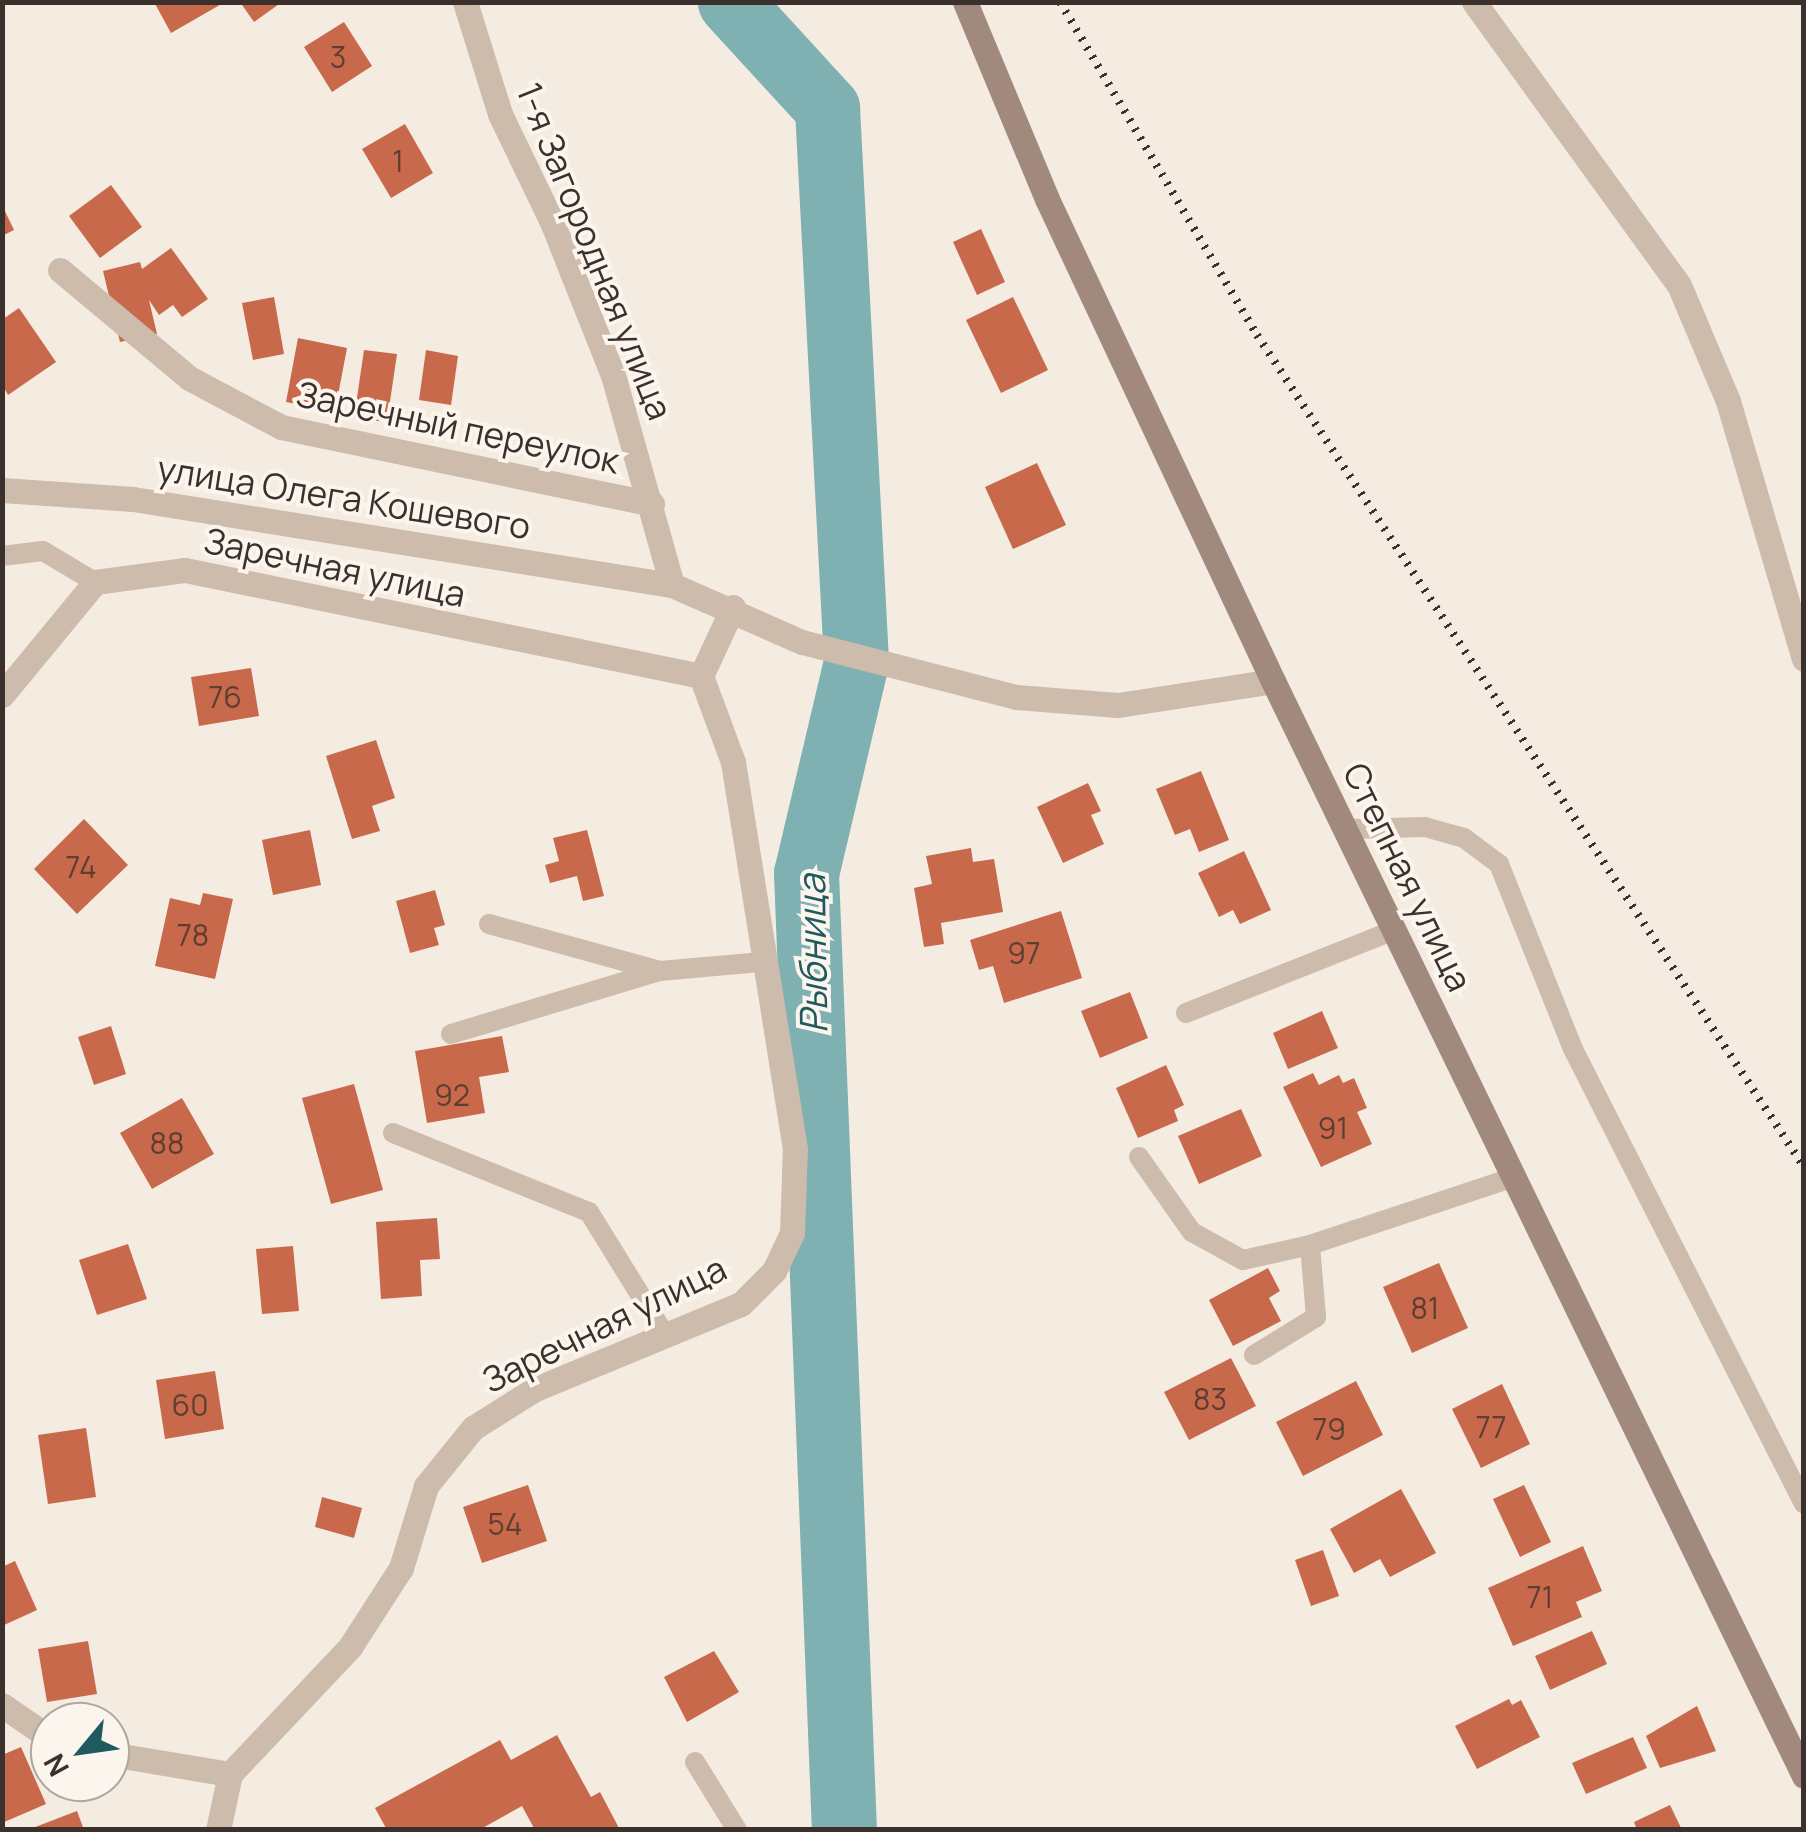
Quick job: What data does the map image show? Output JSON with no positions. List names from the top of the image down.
{
  "streets": {
    "main road": ["Степная улица"],
    "street": [
      "1-я Загородная улица",
      "Заречный переулок",
      "улица Олега Кошевого",
      "Заречная улица"
    ]
  },
  "crossings": [
    ["1-я Загородная улица", "Заречный переулок"],
    ["1-я Загородная улица", "улица Олега Кошевого"],
    ["улица Олега Кошевого", "Степная улица"]
  ],
  "water": ["Рыбница"],
  "house_numbers": [
    "3",
    "1",
    "76",
    "74",
    "78",
    "97",
    "92",
    "91",
    "88",
    "81",
    "83",
    "60",
    "77",
    "79",
    "54",
    "71"
  ],
  "north": "bottom left"
}
